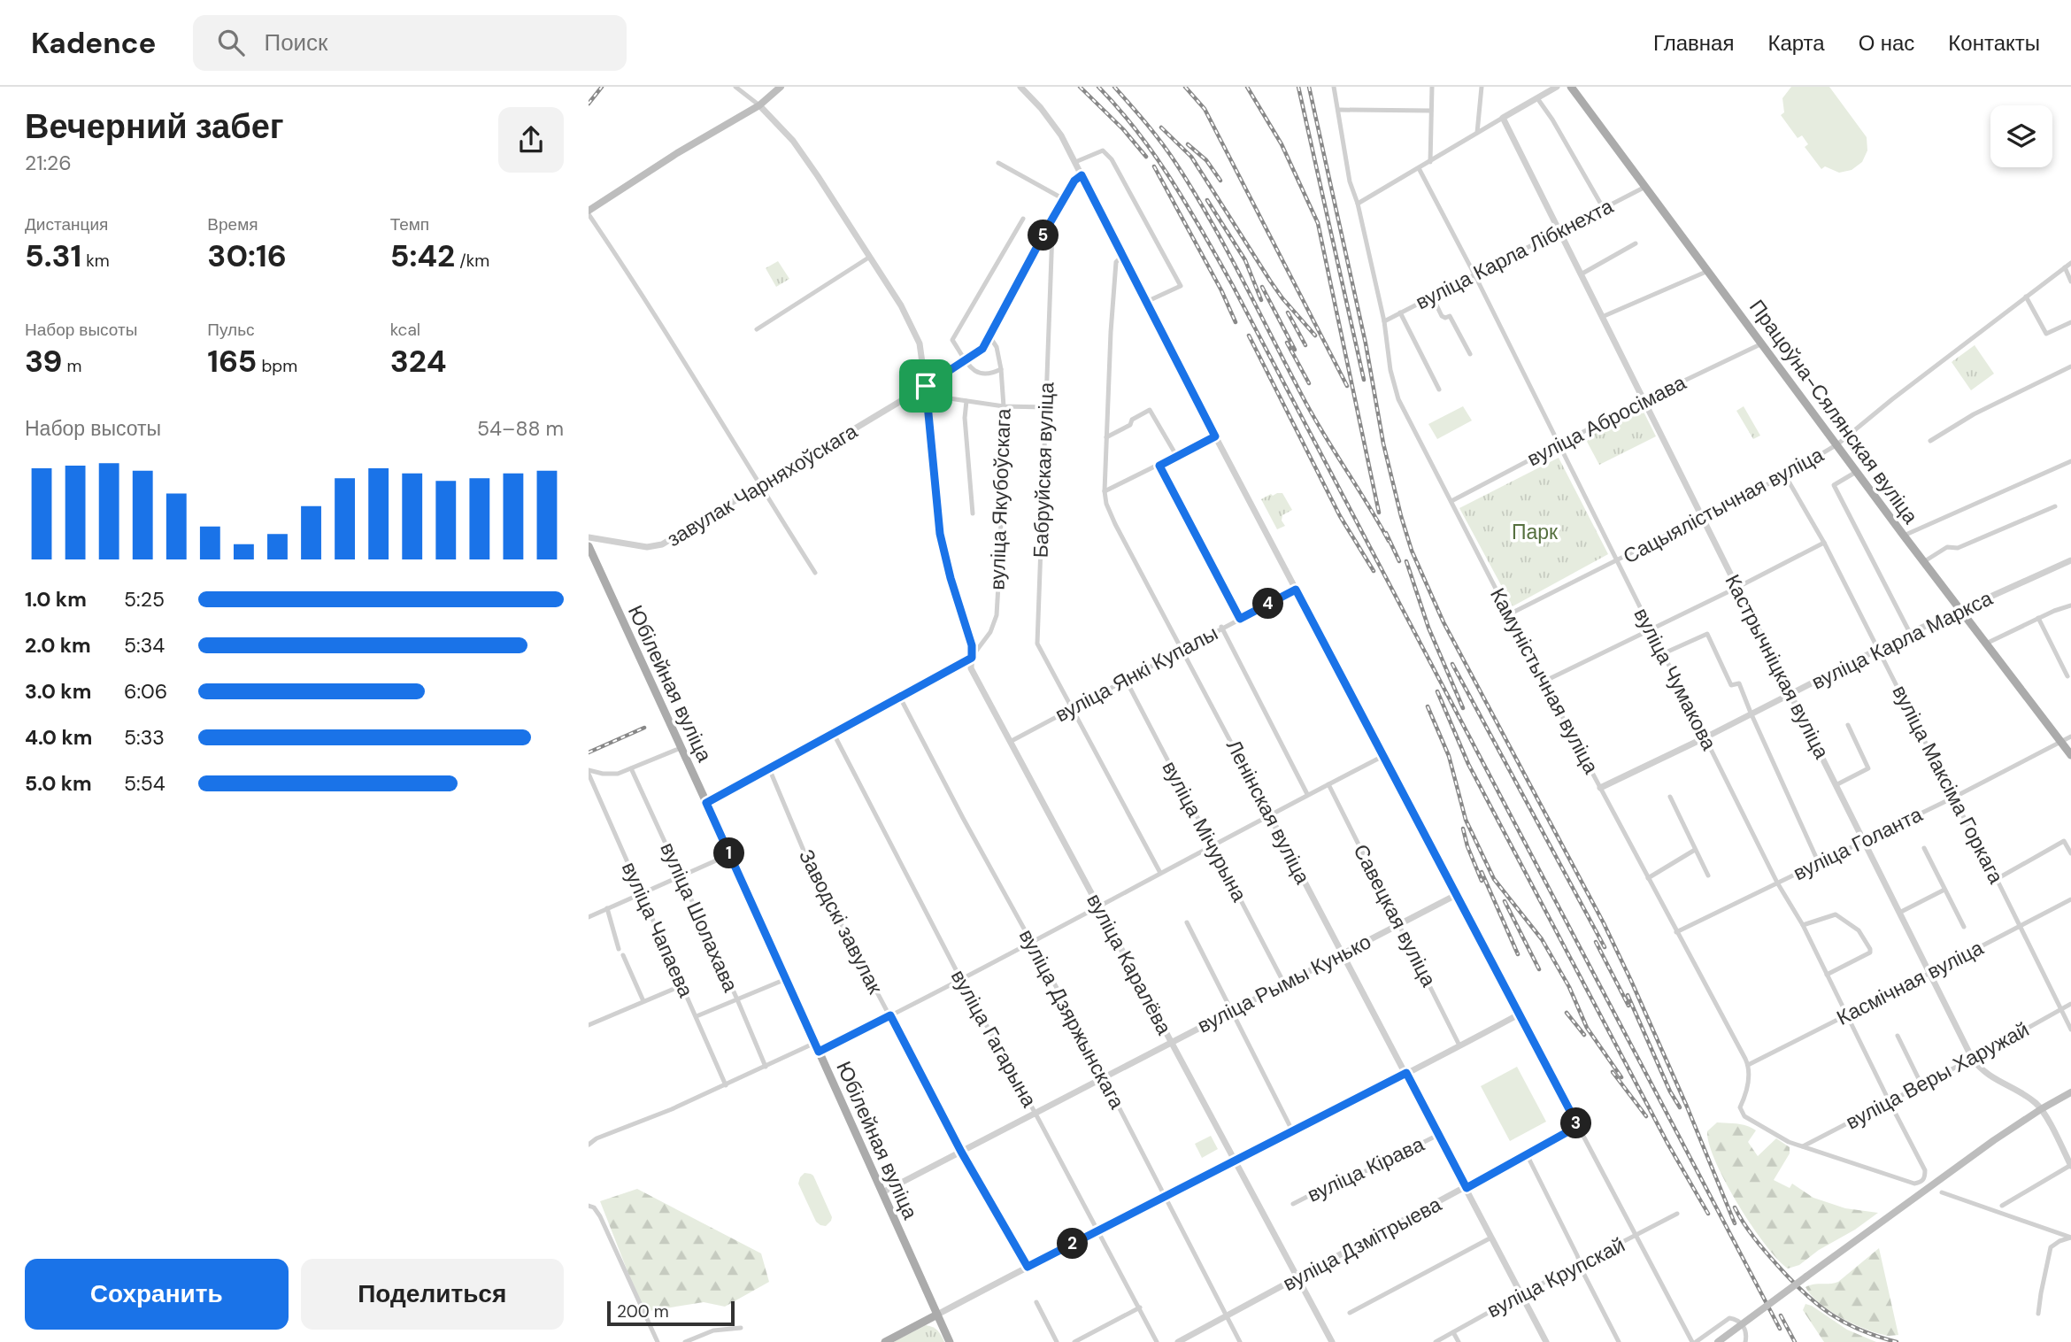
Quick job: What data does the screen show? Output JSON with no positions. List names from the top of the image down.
{
  "streets": {
    "main road": ["Працоўна-Сялянская вуліца", "Юбілейная вуліца"],
    "street": [
      "вуліца Карла Лібкнехта",
      "вуліца Абросімава",
      "Бабруйская вуліца",
      "завулак Чарняхоўскага",
      "вуліца Якубоўскага",
      "Сацыялістычная вуліца",
      "вуліца Карла Маркса",
      "Кастрычніцкая вуліца",
      "вуліца Янкі Купалы",
      "вуліца Чумакова",
      "Камуністычная вуліца",
      "вуліца Максіма Горкага",
      "Ленінская вуліца",
      "вуліца Мічурына",
      "вуліца Голанта",
      "Савецкая вуліца",
      "вуліца Шолахава",
      "Заводскі завулак",
      "вуліца Чапаева",
      "вуліца Каралёва",
      "Касмічная вуліца",
      "вуліца Рымы Кунько",
      "вуліца Дзяржынскага",
      "вуліца Гагарына",
      "вуліца Веры Харужай",
      "вуліца Кірава",
      "вуліца Дзмітрыева",
      "вуліца Крупскай"
    ]
  },
  "crossings": [
    ["вуліца Карла Лібкнехта", "Працоўна-Сялянская вуліца"],
    ["вуліца Карла Лібкнехта", "Кастрычніцкая вуліца"],
    ["вуліца Карла Лібкнехта", "вуліца Чумакова"],
    ["вуліца Карла Лібкнехта", "Камуністычная вуліца"],
    ["Працоўна-Сялянская вуліца", "вуліца Абросімава"],
    ["Працоўна-Сялянская вуліца", "Сацыялістычная вуліца"],
    ["Працоўна-Сялянская вуліца", "вуліца Карла Маркса"],
    ["Працоўна-Сялянская вуліца", "вуліца Голанта"],
    ["вуліца Абросімава", "Кастрычніцкая вуліца"],
    ["вуліца Абросімава", "вуліца Чумакова"],
    ["вуліца Абросімава", "Камуністычная вуліца"],
    ["Бабруйская вуліца", "завулак Чарняхоўскага"],
    ["Бабруйская вуліца", "вуліца Янкі Купалы"],
    ["завулак Чарняхоўскага", "вуліца Якубоўскага"],
    ["завулак Чарняхоўскага", "вуліца Каралёва"],
    ["вуліца Якубоўскага", "вуліца Каралёва"],
    ["Сацыялістычная вуліца", "Кастрычніцкая вуліца"],
    ["Сацыялістычная вуліца", "вуліца Чумакова"],
    ["Сацыялістычная вуліца", "Камуністычная вуліца"],
    ["Сацыялістычная вуліца", "вуліца Максіма Горкага"],
    ["вуліца Карла Маркса", "Кастрычніцкая вуліца"],
    ["вуліца Карла Маркса", "вуліца Чумакова"],
    ["вуліца Карла Маркса", "Камуністычная вуліца"],
    ["вуліца Карла Маркса", "вуліца Максіма Горкага"],
    ["Кастрычніцкая вуліца", "вуліца Голанта"],
    ["Кастрычніцкая вуліца", "Касмічная вуліца"],
    ["Кастрычніцкая вуліца", "вуліца Веры Харужай"],
    ["вуліца Янкі Купалы", "Ленінская вуліца"],
    ["вуліца Янкі Купалы", "вуліца Мічурына"],
    ["вуліца Янкі Купалы", "вуліца Каралёва"],
    ["вуліца Чумакова", "вуліца Голанта"],
    ["вуліца Чумакова", "Касмічная вуліца"],
    ["вуліца Чумакова", "вуліца Веры Харужай"],
    ["Камуністычная вуліца", "вуліца Голанта"],
    ["Камуністычная вуліца", "Касмічная вуліца"],
    ["Юбілейная вуліца", "вуліца Рымы Кунько"],
    ["вуліца Максіма Горкага", "вуліца Голанта"],
    ["вуліца Максіма Горкага", "Касмічная вуліца"],
    ["вуліца Максіма Горкага", "вуліца Веры Харужай"],
    ["Ленінская вуліца", "вуліца Рымы Кунько"],
    ["Ленінская вуліца", "вуліца Кірава"],
    ["Ленінская вуліца", "вуліца Дзмітрыева"],
    ["Ленінская вуліца", "вуліца Крупскай"],
    ["вуліца Мічурына", "вуліца Рымы Кунько"],
    ["Савецкая вуліца", "вуліца Рымы Кунько"],
    ["Заводскі завулак", "вуліца Рымы Кунько"],
    ["вуліца Каралёва", "вуліца Рымы Кунько"],
    ["вуліца Каралёва", "вуліца Дзмітрыева"],
    ["вуліца Рымы Кунько", "вуліца Дзяржынскага"],
    ["вуліца Рымы Кунько", "вуліца Гагарына"],
    ["вуліца Дзяржынскага", "вуліца Дзмітрыева"]
  ],
  "parks": ["Парк"],
  "scale_bar": "200 m",
  "page": {
    "header": "Kadence",
    "search": "Поиск",
    "nav": [
      "Главная",
      "Карта",
      "О нас",
      "Контакты"
    ],
    "heading": ["Вечерний забег", "21:26"],
    "stats": [
      ["Дистанция", "5.31 km"],
      ["Время", "30:16"],
      ["Темп", "5:42 /km"],
      ["Набор высоты", "39 m"],
      ["Пульс", "165 bpm"],
      ["kcal", "324"]
    ],
    "pins": [
      "5",
      "4",
      "1",
      "3",
      "2"
    ],
    "chart": ["Набор высоты", "54–88 m"],
    "list": [
      {
        "name": "1.0 km",
        "note": "5:25"
      },
      {
        "name": "2.0 km",
        "note": "5:34"
      },
      {
        "name": "3.0 km",
        "note": "6:06"
      },
      {
        "name": "4.0 km",
        "note": "5:33"
      },
      {
        "name": "5.0 km",
        "note": "5:54"
      }
    ],
    "buttons": ["Сохранить", "Поделиться"],
    "scale": "200 m"
  }
}
